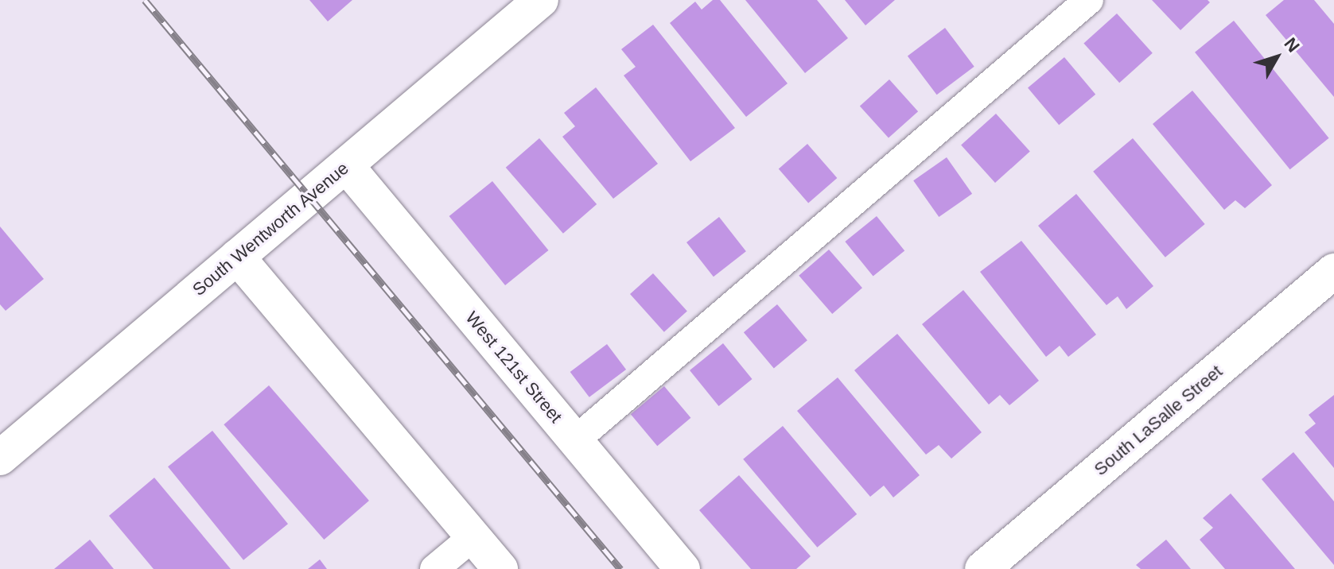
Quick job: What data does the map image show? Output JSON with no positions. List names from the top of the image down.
{
  "streets": {
    "street": ["South Wentworth Avenue", "West 121st Street", "South LaSalle Street"]
  },
  "crossings": [
    ["South Wentworth Avenue", "West 121st Street"]
  ],
  "north": "top right"
}
